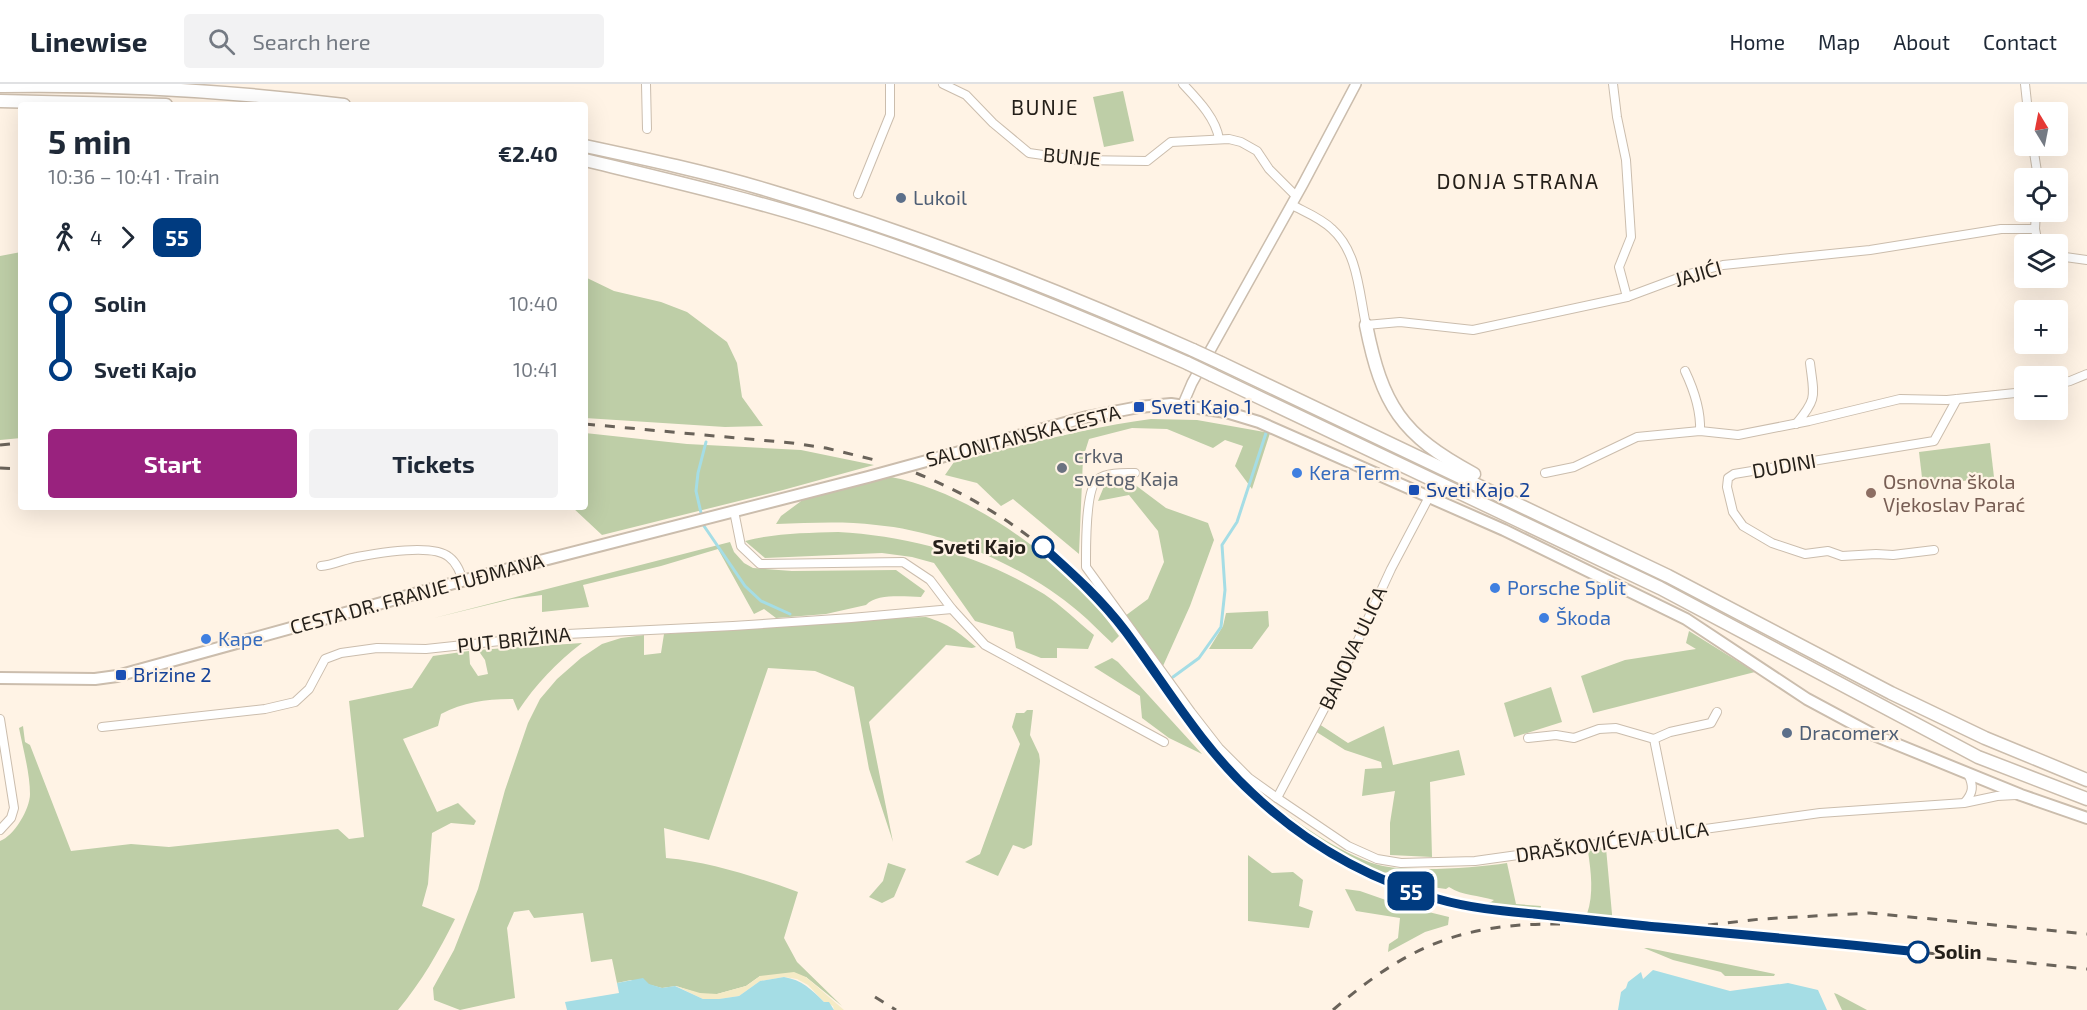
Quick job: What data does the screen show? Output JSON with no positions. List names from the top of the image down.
{
  "streets": {
    "main road": ["SALONITANSKA CESTA", "CESTA DR. FRANJE TUĐMANA"],
    "street": [
      "BUNJE",
      "JAJIĆI",
      "DUDINI",
      "PUT BRIŽINA",
      "BANOVA ULICA",
      "DRAŠKOVIĆEVA ULICA"
    ]
  },
  "crossings": [
    ["BUNJE", "JAJIĆI"],
    ["SALONITANSKA CESTA", "CESTA DR. FRANJE TUĐMANA"],
    ["SALONITANSKA CESTA", "BANOVA ULICA"],
    ["SALONITANSKA CESTA", "DRAŠKOVIĆEVA ULICA"],
    ["BANOVA ULICA", "DRAŠKOVIĆEVA ULICA"]
  ],
  "districts": ["BUNJE", "DONJA STRANA"],
  "places": {
    "other": [
      "Lukoil",
      "crkva svetog Kaja",
      "Kera Term",
      "Osnovna škola Vjekoslav Parać",
      "Sveti Kajo",
      "Porsche Split",
      "Škoda",
      "Kape",
      "Dracomerx",
      "Solin"
    ],
    "transit": ["Sveti Kajo 1", "Sveti Kajo 2", "Brizine 2"]
  },
  "north": "top",
  "page": {
    "header": "Linewise",
    "search": "Search here",
    "nav": [
      "Home",
      "Map",
      "About",
      "Contact"
    ],
    "on_map": "55",
    "map_buttons": ["+", "−"],
    "heading": ["5 min", "10:36 – 10:41 · Train", "€2.40"],
    "legs": ["4", "55"],
    "list": [
      {
        "name": "Solin",
        "value": "10:40"
      },
      {
        "name": "Sveti Kajo",
        "value": "10:41"
      }
    ],
    "buttons": ["Start", "Tickets"]
  }
}
